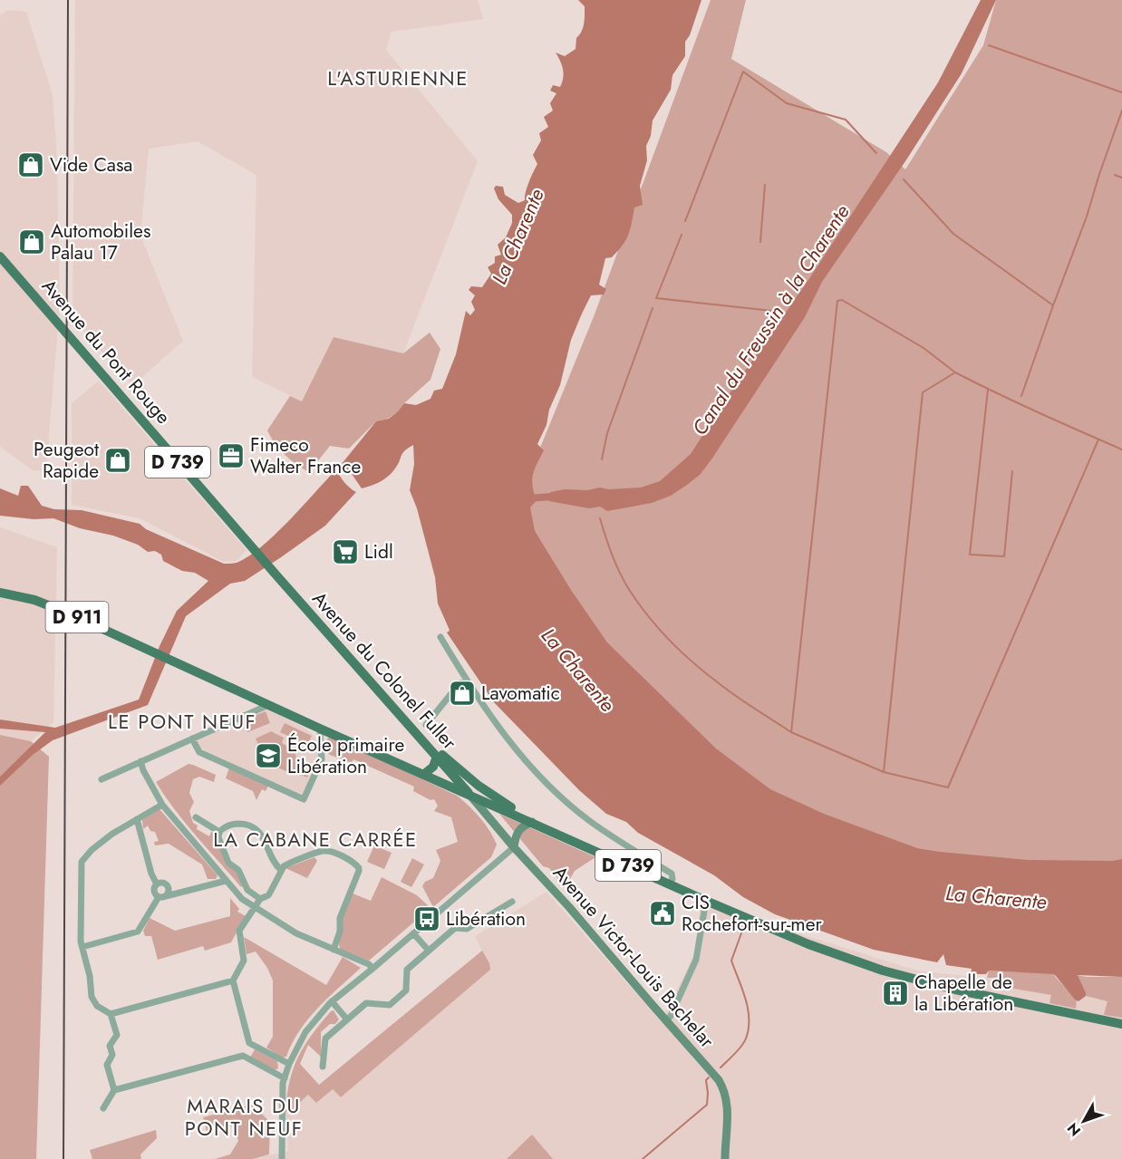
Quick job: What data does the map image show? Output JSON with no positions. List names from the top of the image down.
{
  "streets": {
    "main road": [
      "Avenue du Pont Rouge",
      "D 739",
      "D 911",
      "Avenue du Colonel Fuller",
      "Avenue Victor-Louis Bachelar"
    ]
  },
  "crossings": [
    ["Avenue du Pont Rouge", "Avenue du Colonel Fuller"],
    ["D 739", "D 911"],
    ["D 739", "Avenue du Colonel Fuller"],
    ["D 739", "Avenue Victor-Louis Bachelar"],
    ["Avenue du Colonel Fuller", "Avenue Victor-Louis Bachelar"]
  ],
  "districts": [
    "L'ASTURIENNE",
    "LE PONT NEUF",
    "LA CABANE CARRÉE",
    "MARAIS DU PONT NEUF"
  ],
  "water": ["La Charente", "Canal du Freussin à la Charente"],
  "places": {
    "shop": [
      "Vide Casa",
      "Automobiles Palau 17",
      "Peugeot Rapide",
      "Lavomatic"
    ],
    "office": ["Fimeco Walter France"],
    "supermarket": ["Lidl"],
    "school or university": ["École primaire Libération"],
    "public building": ["CIS Rochefort-sur-mer"],
    "bus stop": ["Libération"],
    "building": ["Chapelle de la Libération"]
  },
  "north": "bottom left"
}
